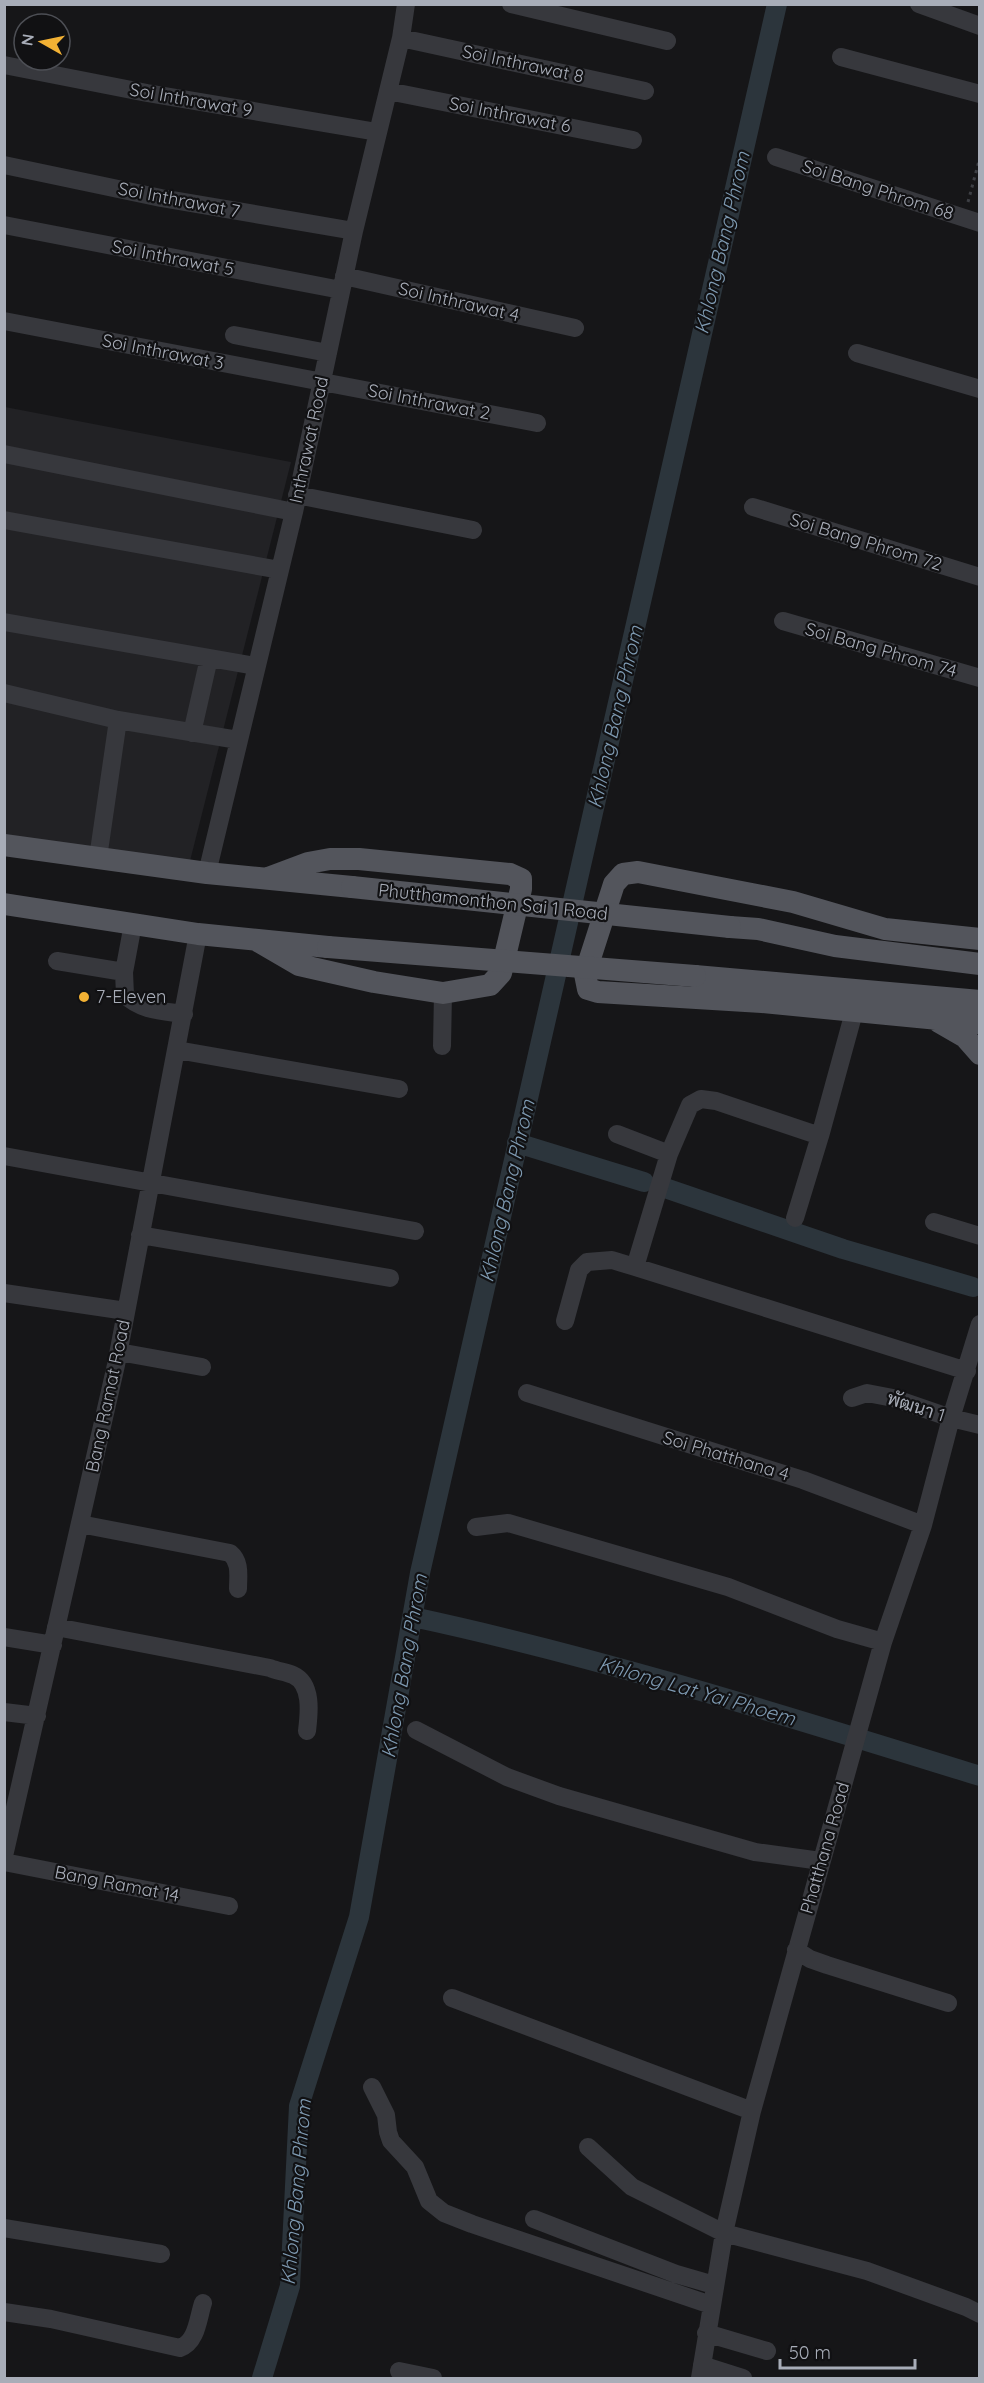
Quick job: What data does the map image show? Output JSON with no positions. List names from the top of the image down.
{
  "streets": {
    "main road": ["Phutthamonthon Sai 1 Road"],
    "street": [
      "Soi Inthrawat 8",
      "Soi Inthrawat 9",
      "Soi Inthrawat 6",
      "Soi Bang Phrom 68",
      "Soi Inthrawat 7",
      "Soi Inthrawat 5",
      "Soi Inthrawat 4",
      "Soi Inthrawat 3",
      "Soi Inthrawat 2",
      "Inthrawat Road",
      "Soi Bang Phrom 72",
      "Soi Bang Phrom 74",
      "Bang Ramat Road",
      "พัฒนา 1",
      "Soi Phatthana 4",
      "Phatthana Road",
      "Bang Ramat 14"
    ]
  },
  "crossings": [
    ["Soi Inthrawat 8", "Inthrawat Road"],
    ["Soi Inthrawat 9", "Inthrawat Road"],
    ["Soi Inthrawat 6", "Inthrawat Road"],
    ["Soi Inthrawat 7", "Inthrawat Road"],
    ["Soi Inthrawat 5", "Soi Inthrawat 4"],
    ["Soi Inthrawat 5", "Inthrawat Road"],
    ["Soi Inthrawat 4", "Inthrawat Road"],
    ["Soi Inthrawat 3", "Soi Inthrawat 2"],
    ["Soi Inthrawat 3", "Inthrawat Road"],
    ["Soi Inthrawat 2", "Inthrawat Road"],
    ["Inthrawat Road", "Phutthamonthon Sai 1 Road"],
    ["พัฒนา 1", "Phatthana Road"],
    ["Soi Phatthana 4", "Phatthana Road"]
  ],
  "water": ["Khlong Bang Phrom", "Khlong Lat Yai Phoem"],
  "places": ["7-Eleven"],
  "scale_bar": "50 m",
  "north": "left"
}
